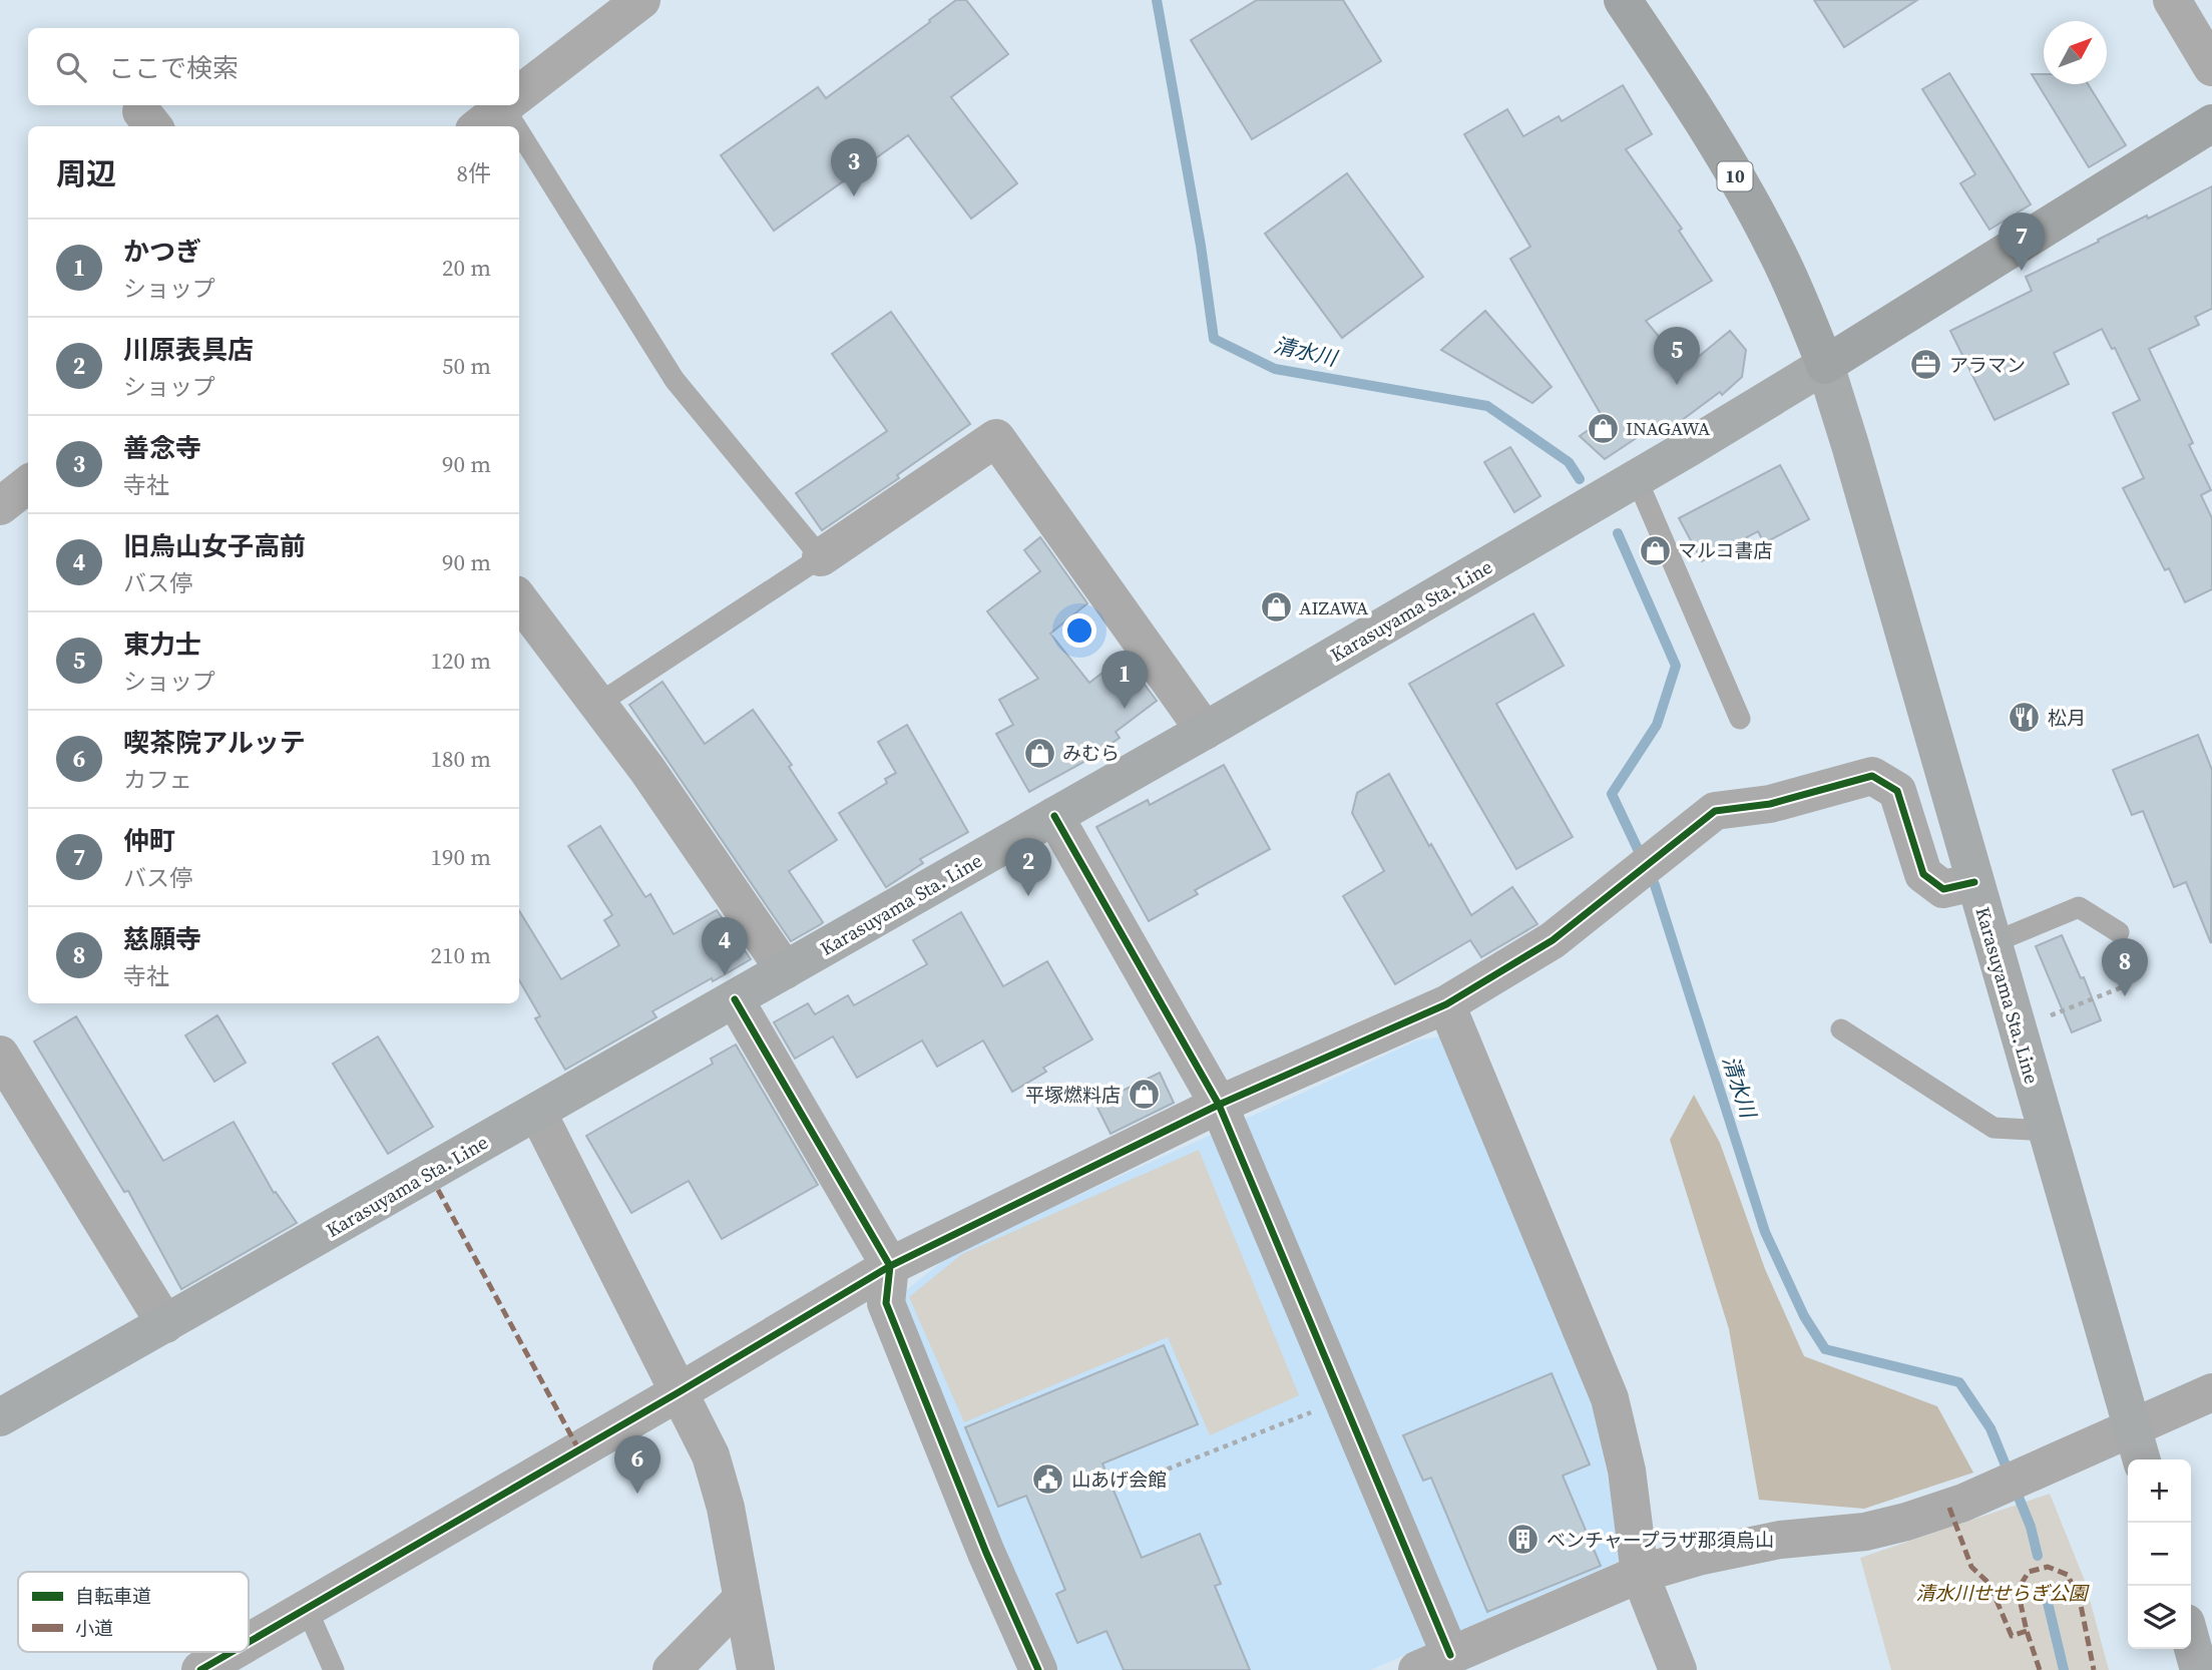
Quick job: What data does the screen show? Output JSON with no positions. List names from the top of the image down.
{
  "streets": {
    "main road": ["10", "Karasuyama Sta. Line"]
  },
  "crossings": [
    ["10", "Karasuyama Sta. Line"]
  ],
  "water": ["清水川"],
  "parks": ["清水川せせらぎ公園"],
  "places": {
    "office": ["アラマン"],
    "shop": [
      "INAGAWA",
      "マルコ書店",
      "AIZAWA",
      "みむら",
      "平塚燃料店"
    ],
    "restaurant": ["松月"],
    "public building": ["山あげ会館"],
    "building": ["ベンチャープラザ那須烏山"]
  },
  "legend": ["自転車道", "小道"],
  "north": "top right",
  "page": {
    "search": "ここで検索",
    "heading": ["周辺", "8件"],
    "pins": [
      "3",
      "7",
      "5",
      "1",
      "2",
      "4",
      "8",
      "6"
    ],
    "list": [
      {
        "mark": "1",
        "name": "かつぎ",
        "note": "ショップ",
        "value": "20 m"
      },
      {
        "mark": "2",
        "name": "川原表具店",
        "note": "ショップ",
        "value": "50 m"
      },
      {
        "mark": "3",
        "name": "善念寺",
        "note": "寺社",
        "value": "90 m"
      },
      {
        "mark": "4",
        "name": "旧烏山女子高前",
        "note": "バス停",
        "value": "90 m"
      },
      {
        "mark": "5",
        "name": "東力士",
        "note": "ショップ",
        "value": "120 m"
      },
      {
        "mark": "6",
        "name": "喫茶院アルッテ",
        "note": "カフェ",
        "value": "180 m"
      },
      {
        "mark": "7",
        "name": "仲町",
        "note": "バス停",
        "value": "190 m"
      },
      {
        "mark": "8",
        "name": "慈願寺",
        "note": "寺社",
        "value": "210 m"
      }
    ],
    "map_buttons": ["+", "−"]
  }
}
